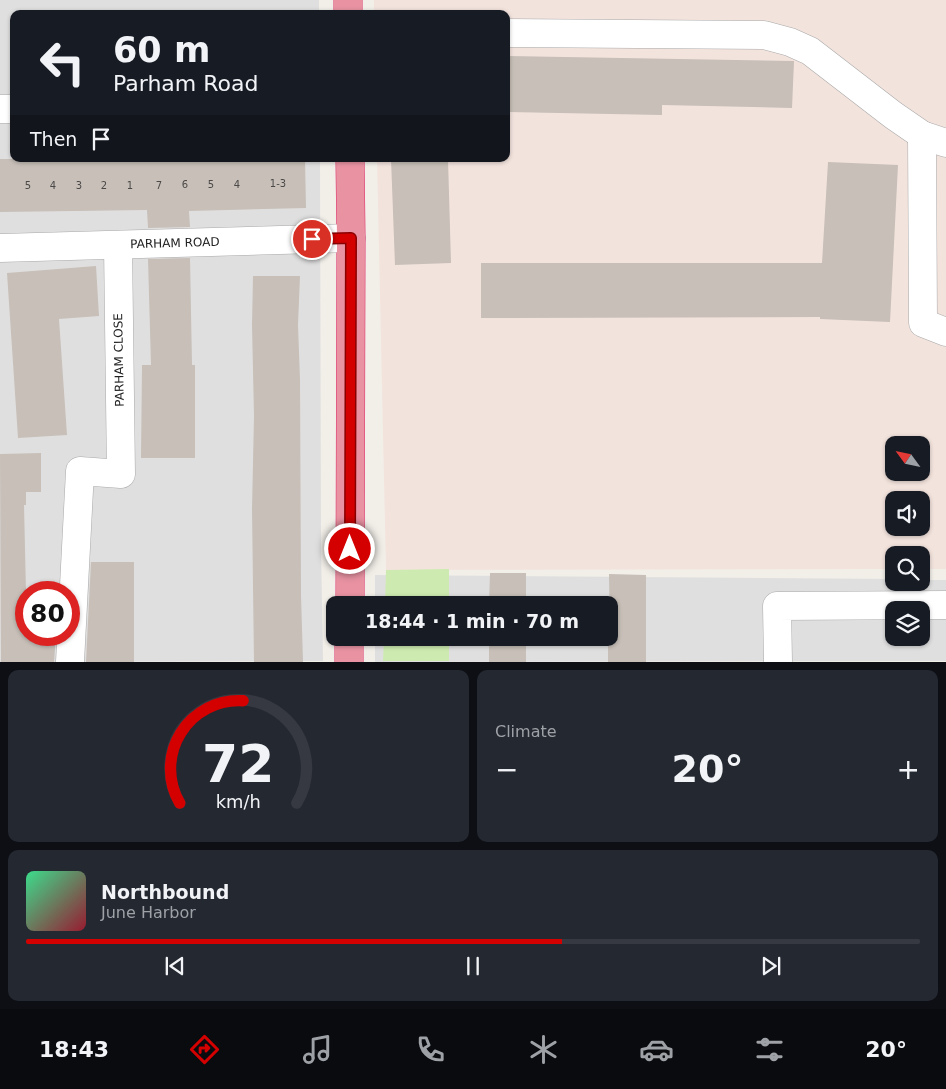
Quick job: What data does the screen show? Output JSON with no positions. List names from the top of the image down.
{
  "streets": {
    "street": ["PARHAM ROAD", "PARHAM CLOSE"]
  },
  "crossings": [
    ["PARHAM ROAD", "PARHAM CLOSE"]
  ],
  "house_numbers": [
    "1-3",
    "6",
    "5",
    "4",
    "5",
    "4",
    "3",
    "2",
    "1",
    "7"
  ],
  "north": "top left",
  "page": {
    "turn": ["60 m", "Parham Road"],
    "then": "Then",
    "limit": "80",
    "trip": "18:44 · 1 min · 70 m",
    "tile": "Climate",
    "heat": ["−", "20°", "+"],
    "song": ["Northbound", "June Harbor"],
    "tabs": ["18:43", "20°"],
    "gauge": ["72", "km/h"]
  }
}
